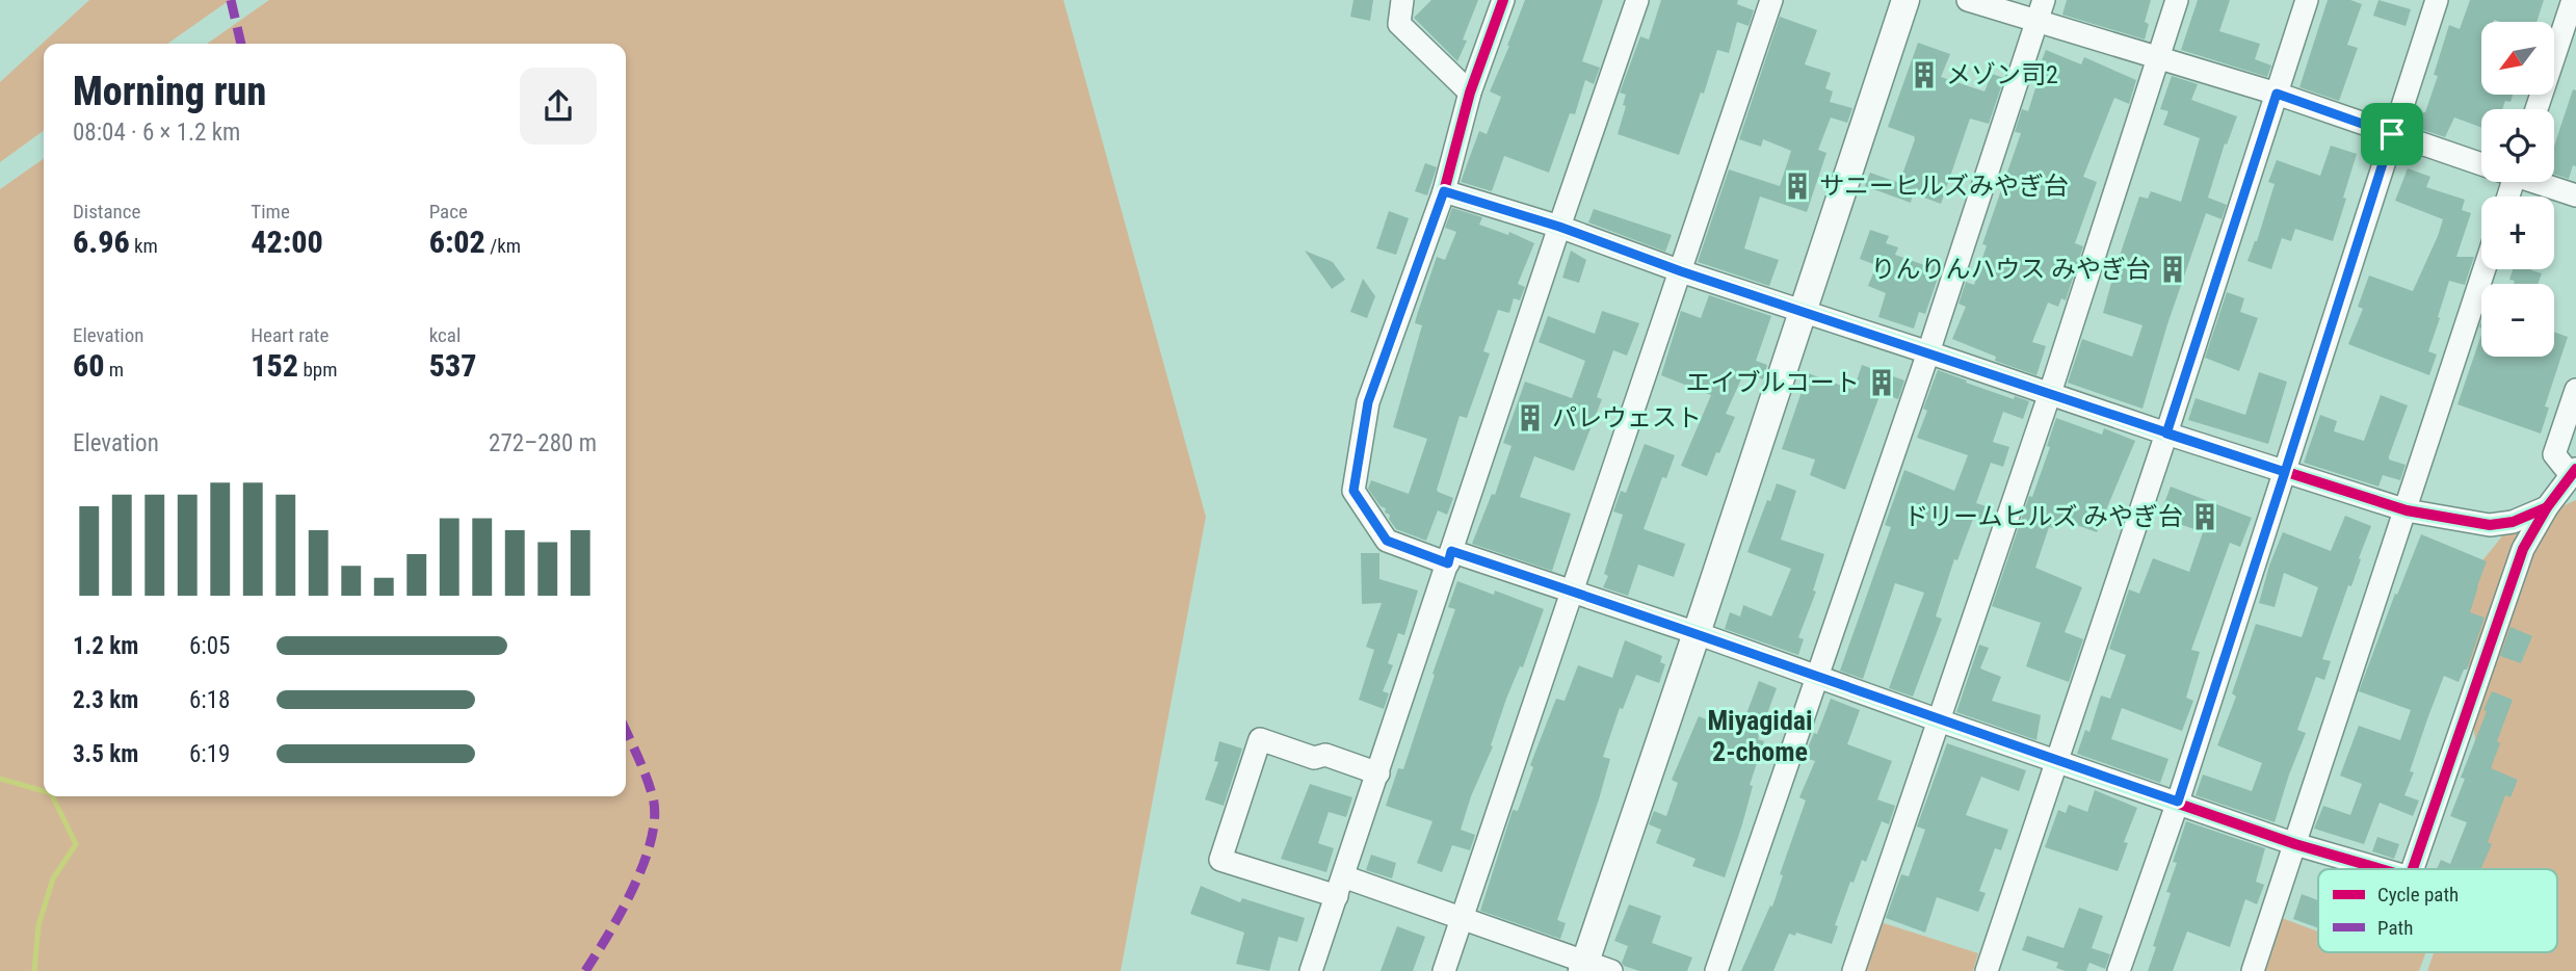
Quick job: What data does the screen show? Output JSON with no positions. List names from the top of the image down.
{
  "districts": ["Miyagidai 2-chome"],
  "places": {
    "building": [
      "メゾン司2",
      "サニーヒルズみやぎ台",
      "りんりんハウス みやぎ台",
      "エイブルコート",
      "パレウェスト",
      "ドリームヒルズ みやぎ台"
    ]
  },
  "legend": ["Cycle path", "Path"],
  "north": "bottom left",
  "page": {
    "map_buttons": ["+", "−"],
    "heading": ["Morning run", "08:04 · 6 × 1.2 km"],
    "stats": [
      ["Distance", "6.96 km"],
      ["Time", "42:00"],
      ["Pace", "6:02 /km"],
      ["Elevation", "60 m"],
      ["Heart rate", "152 bpm"],
      ["kcal", "537"]
    ],
    "chart": ["Elevation", "272–280 m"],
    "list": [
      {
        "name": "1.2 km",
        "note": "6:05"
      },
      {
        "name": "2.3 km",
        "note": "6:18"
      },
      {
        "name": "3.5 km",
        "note": "6:19"
      }
    ]
  }
}
